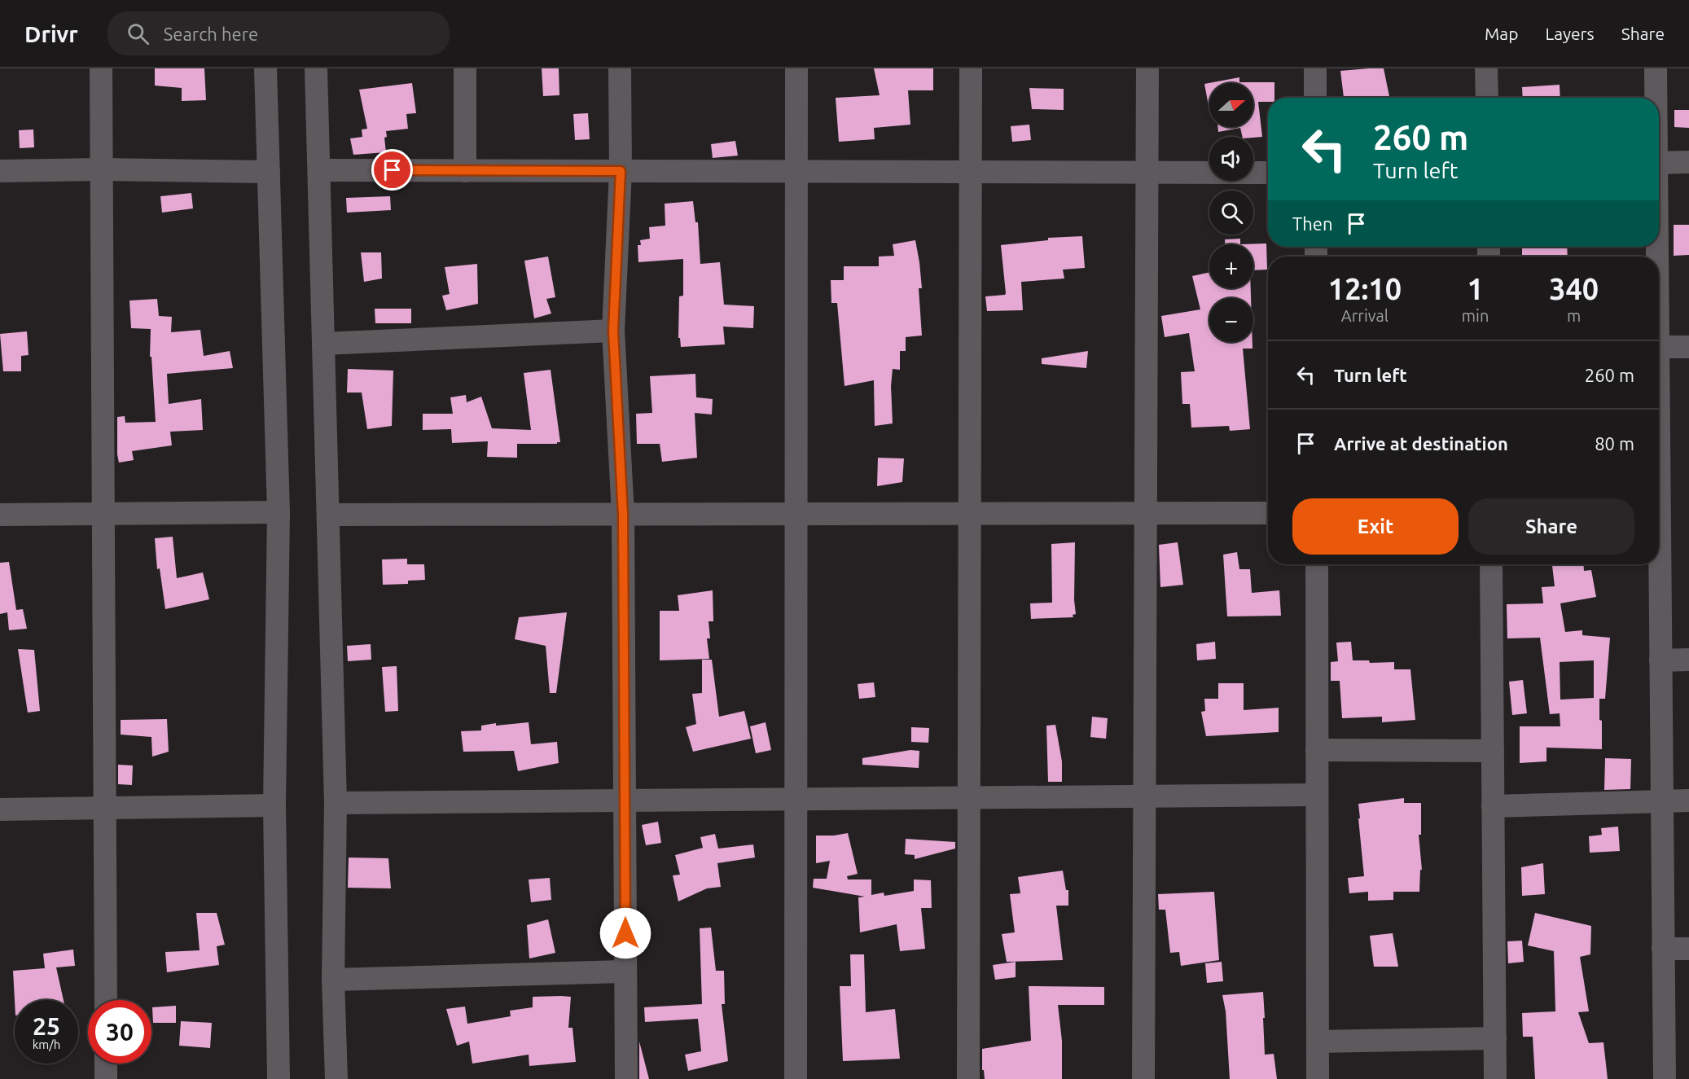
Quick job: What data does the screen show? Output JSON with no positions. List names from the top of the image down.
{
  "north": "right",
  "page": {
    "header": "Drivr",
    "search": "Search here",
    "nav": ["Map", "Layers", "Share"],
    "map_buttons": ["+", "−"],
    "turn": ["260 m", "Turn left"],
    "then": "Then",
    "eta": [
      "12:10",
      "Arrival",
      "1",
      "min",
      "340",
      "m"
    ],
    "list": [
      {
        "name": "Turn left",
        "value": "260 m"
      },
      {
        "name": "Arrive at destination",
        "value": "80 m"
      }
    ],
    "buttons": ["Exit", "Share"],
    "speed": "25 km/h",
    "limit": "30"
  }
}
